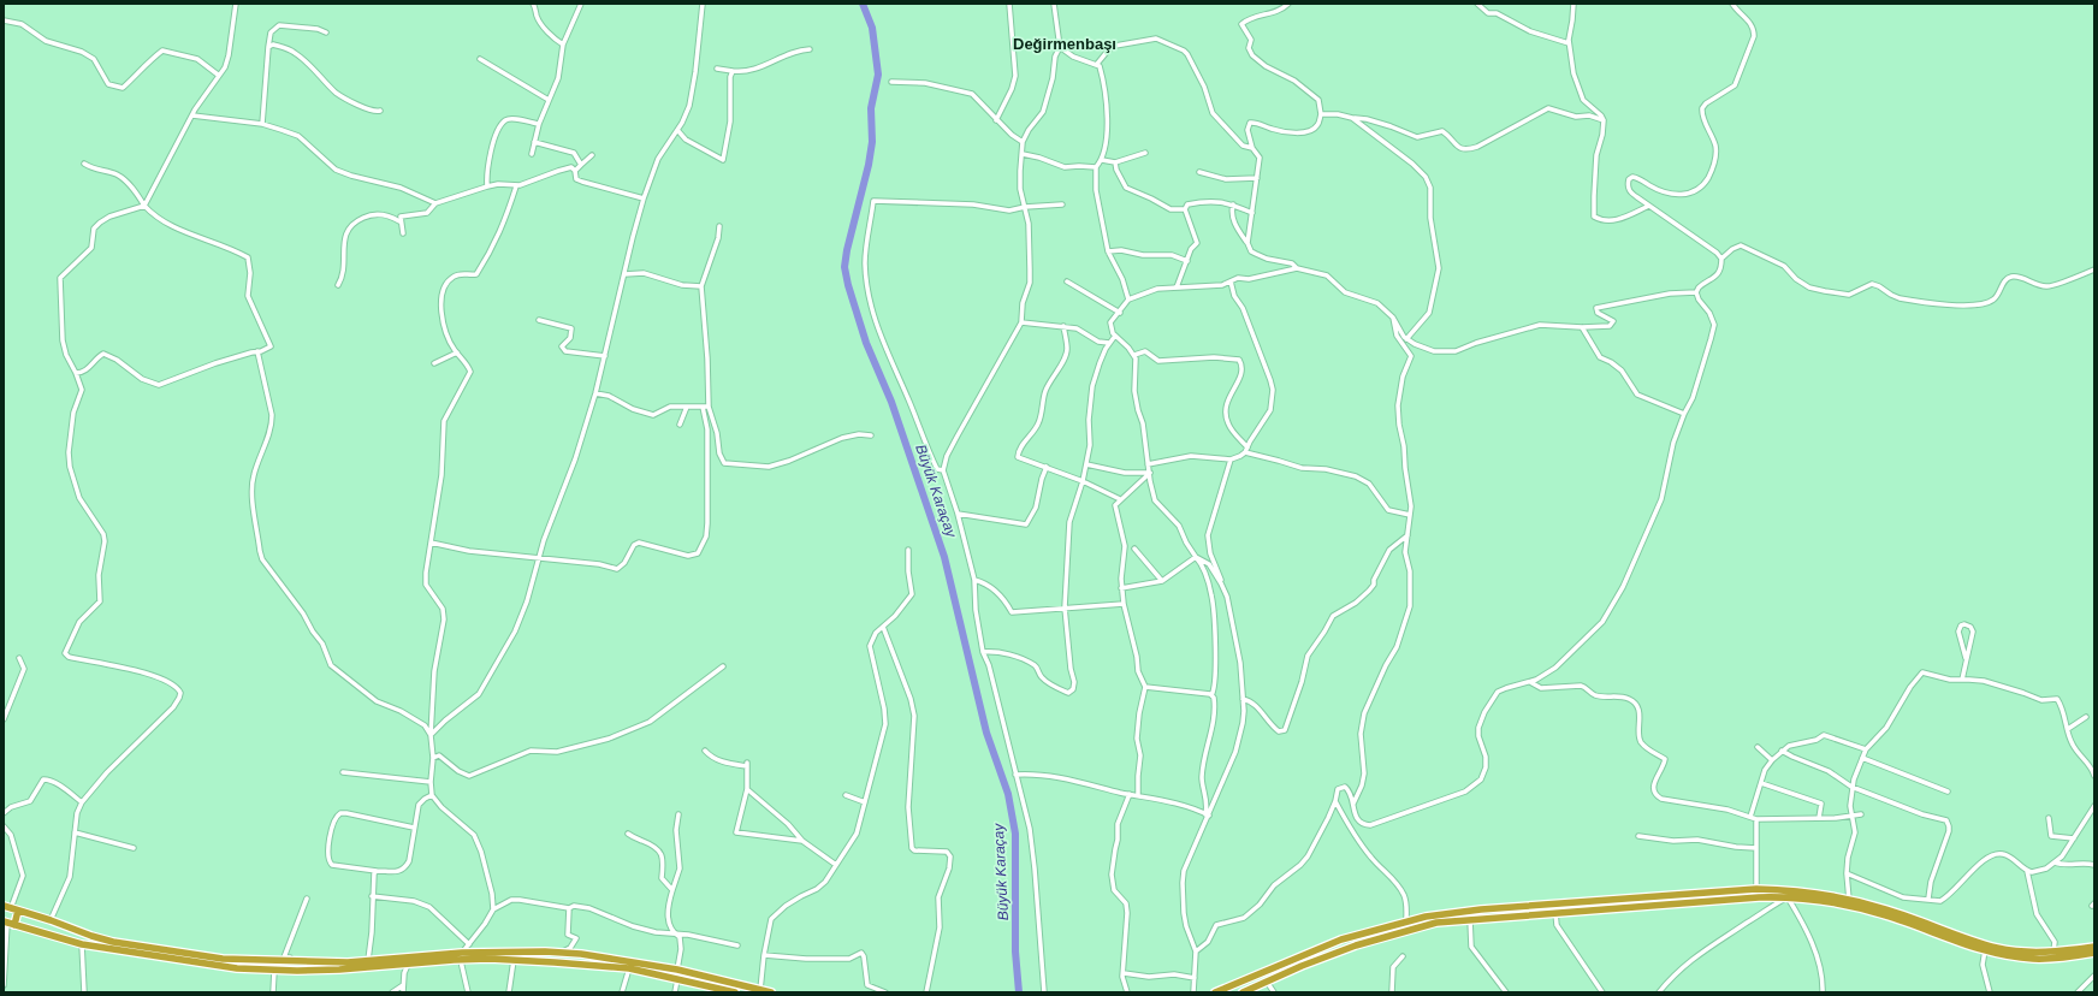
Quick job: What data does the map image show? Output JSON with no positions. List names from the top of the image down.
{
  "districts": ["Değirmenbaşı"],
  "water": ["Büyük Karaçay"]
}
